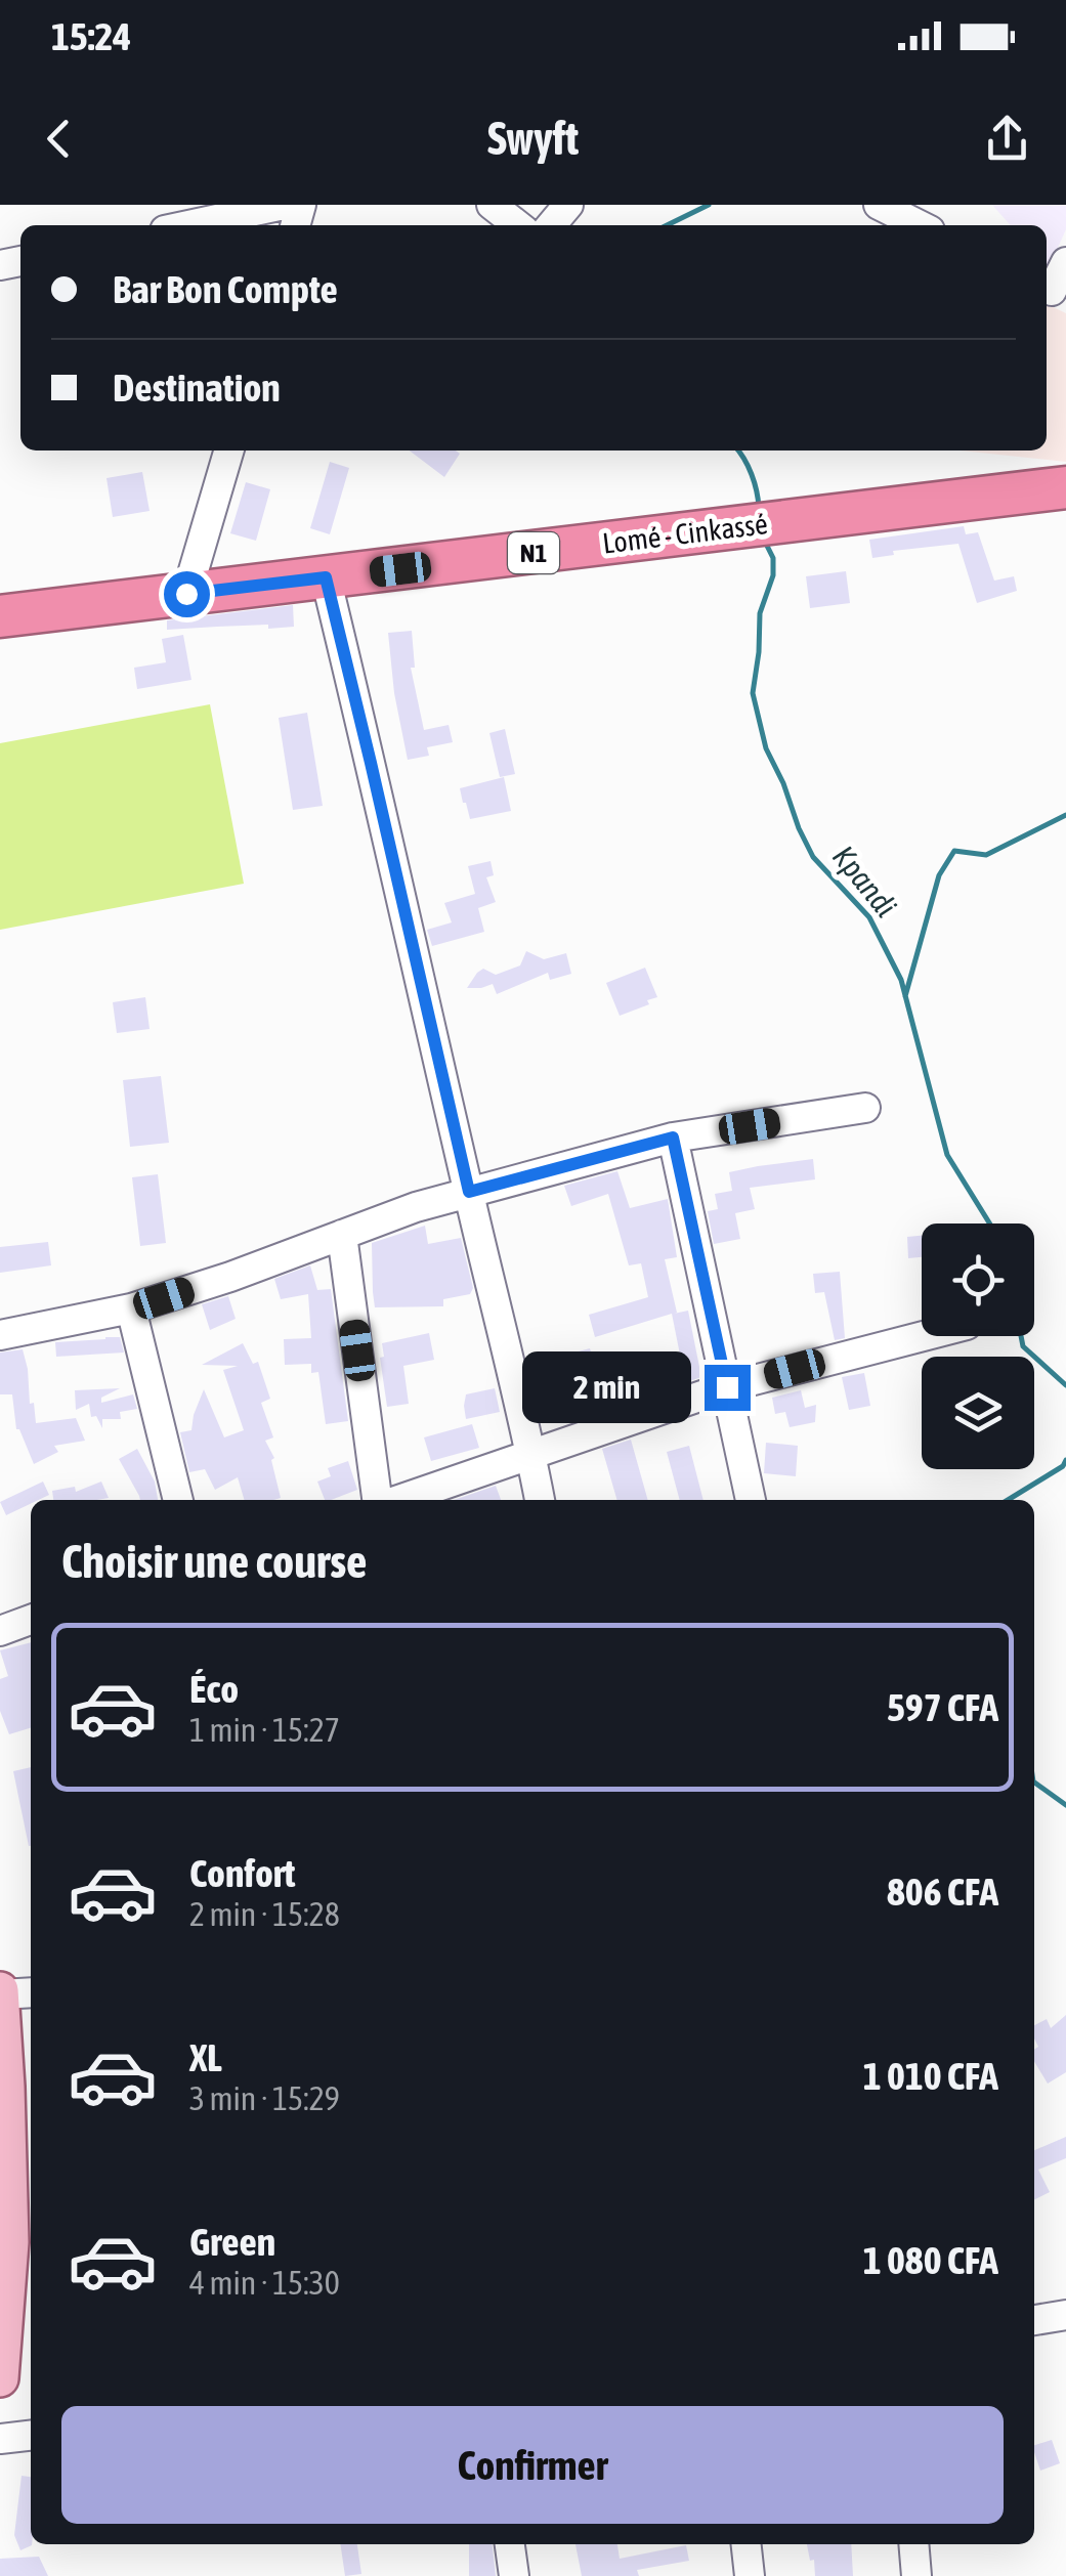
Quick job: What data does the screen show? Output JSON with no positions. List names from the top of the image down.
{
  "streets": {
    "highway": ["Lomé - Cinkassé", "N1"]
  },
  "water": ["Kpandi"],
  "page": {
    "status": "15:24",
    "header": "Swyft",
    "banner": ["Bar Bon Compte", "Destination"],
    "bubble": "2 min",
    "heading": "Choisir une course",
    "list": [
      {
        "name": "Éco",
        "note": "1 min · 15:27",
        "value": "597 CFA"
      },
      {
        "name": "Confort",
        "note": "2 min · 15:28",
        "value": "806 CFA"
      },
      {
        "name": "XL",
        "note": "3 min · 15:29",
        "value": "1 010 CFA"
      },
      {
        "name": "Green",
        "note": "4 min · 15:30",
        "value": "1 080 CFA"
      }
    ],
    "buttons": "Confirmer"
  }
}
